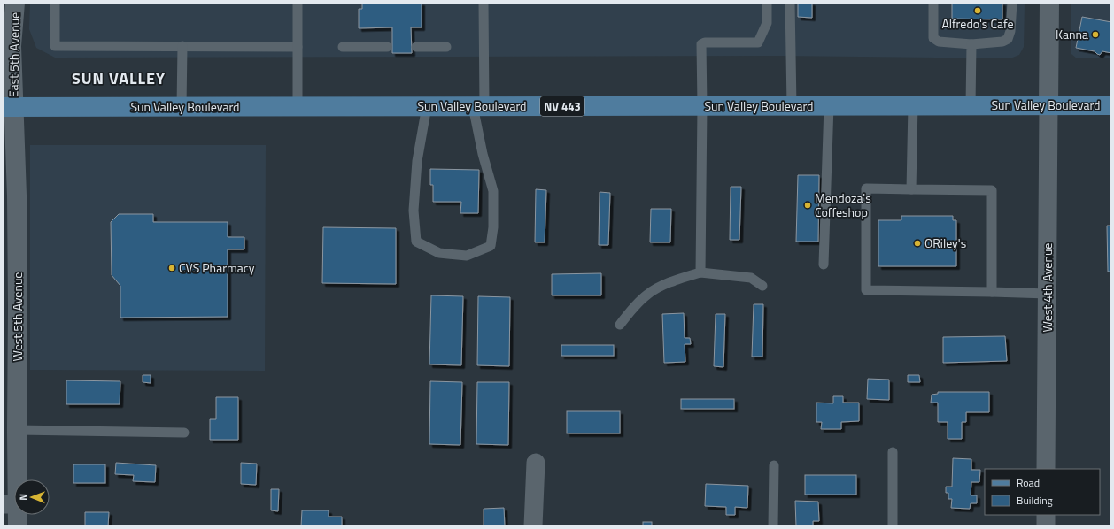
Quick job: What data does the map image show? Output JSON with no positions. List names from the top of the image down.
{
  "streets": {
    "main road": ["Sun Valley Boulevard", "NV 443"],
    "street": ["East 5th Avenue", "West 4th Avenue", "West 5th Avenue"]
  },
  "crossings": [
    ["East 5th Avenue", "Sun Valley Boulevard"],
    ["East 5th Avenue", "West 5th Avenue"],
    ["Sun Valley Boulevard", "West 4th Avenue"],
    ["Sun Valley Boulevard", "West 5th Avenue"]
  ],
  "districts": ["SUN VALLEY"],
  "places": [
    "Alfredo's Cafe",
    "Kanna",
    "Mendoza's Coffeshop",
    "ORiley's",
    "CVS Pharmacy"
  ],
  "legend": ["Road", "Building"],
  "north": "left"
}
